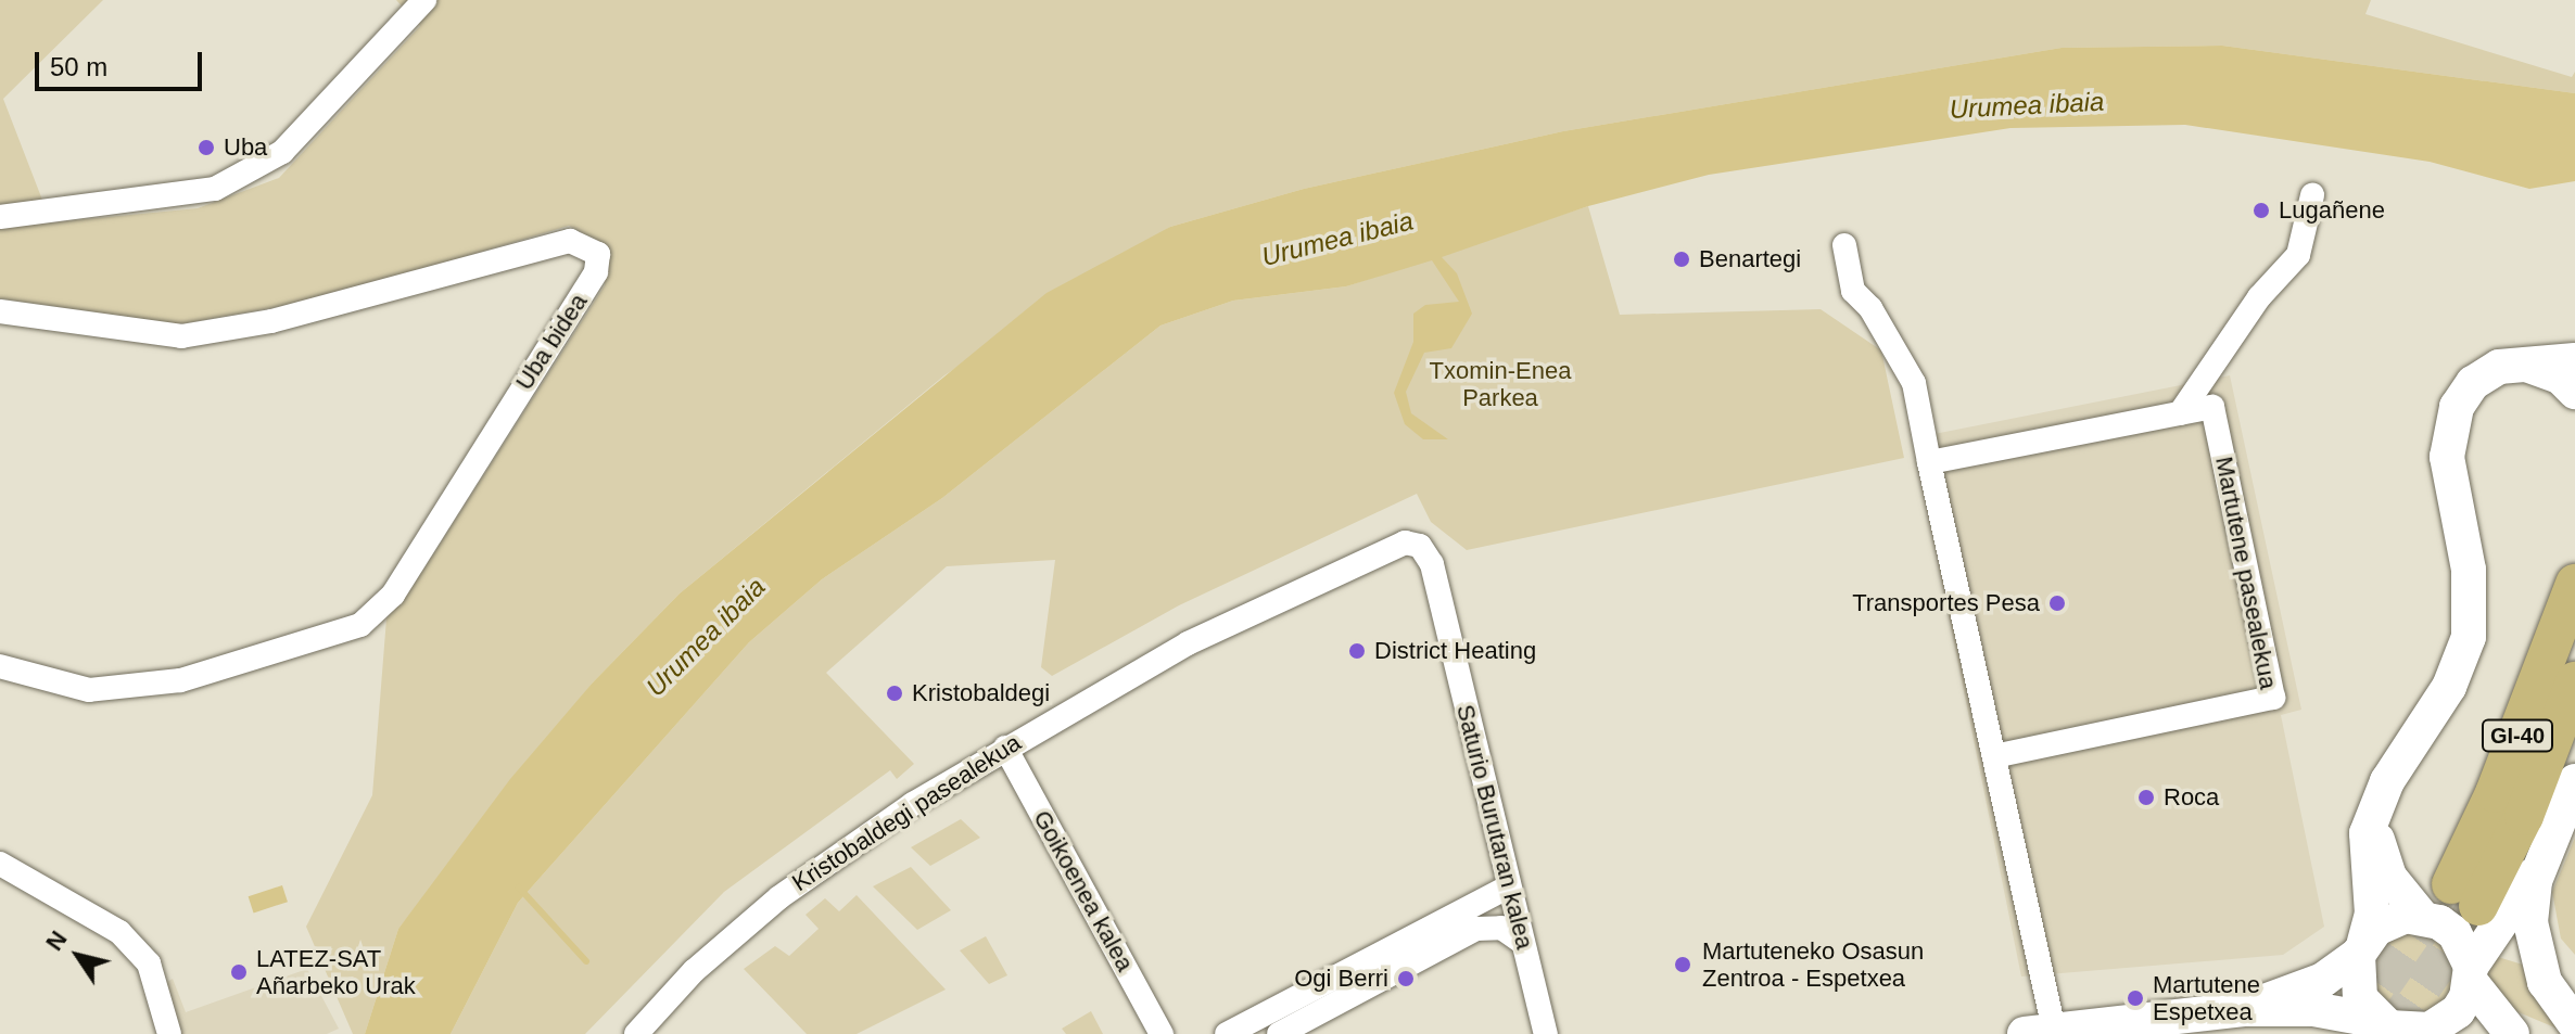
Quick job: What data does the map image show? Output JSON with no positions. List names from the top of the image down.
{
  "streets": {
    "main road": ["GI-40"],
    "street": [
      "Uba bidea",
      "Martutene pasealekua",
      "Kristobaldegi pasealekua",
      "Saturio Burutaran kalea",
      "Goikoenea kalea"
    ]
  },
  "crossings": [
    ["Kristobaldegi pasealekua", "Saturio Burutaran kalea"],
    ["Kristobaldegi pasealekua", "Goikoenea kalea"]
  ],
  "water": ["Urumea ibaia"],
  "parks": ["Txomin-Enea Parkea"],
  "places": [
    "Uba",
    "Lugañene",
    "Benartegi",
    "Transportes Pesa",
    "District Heating",
    "Kristobaldegi",
    "Roca",
    "Martuteneko Osasun Zentroa - Espetxea",
    "LATEZ-SAT Añarbeko Urak",
    "Ogi Berri",
    "Martutene Espetxea"
  ],
  "scale_bar": "50 m",
  "north": "top left"
}
